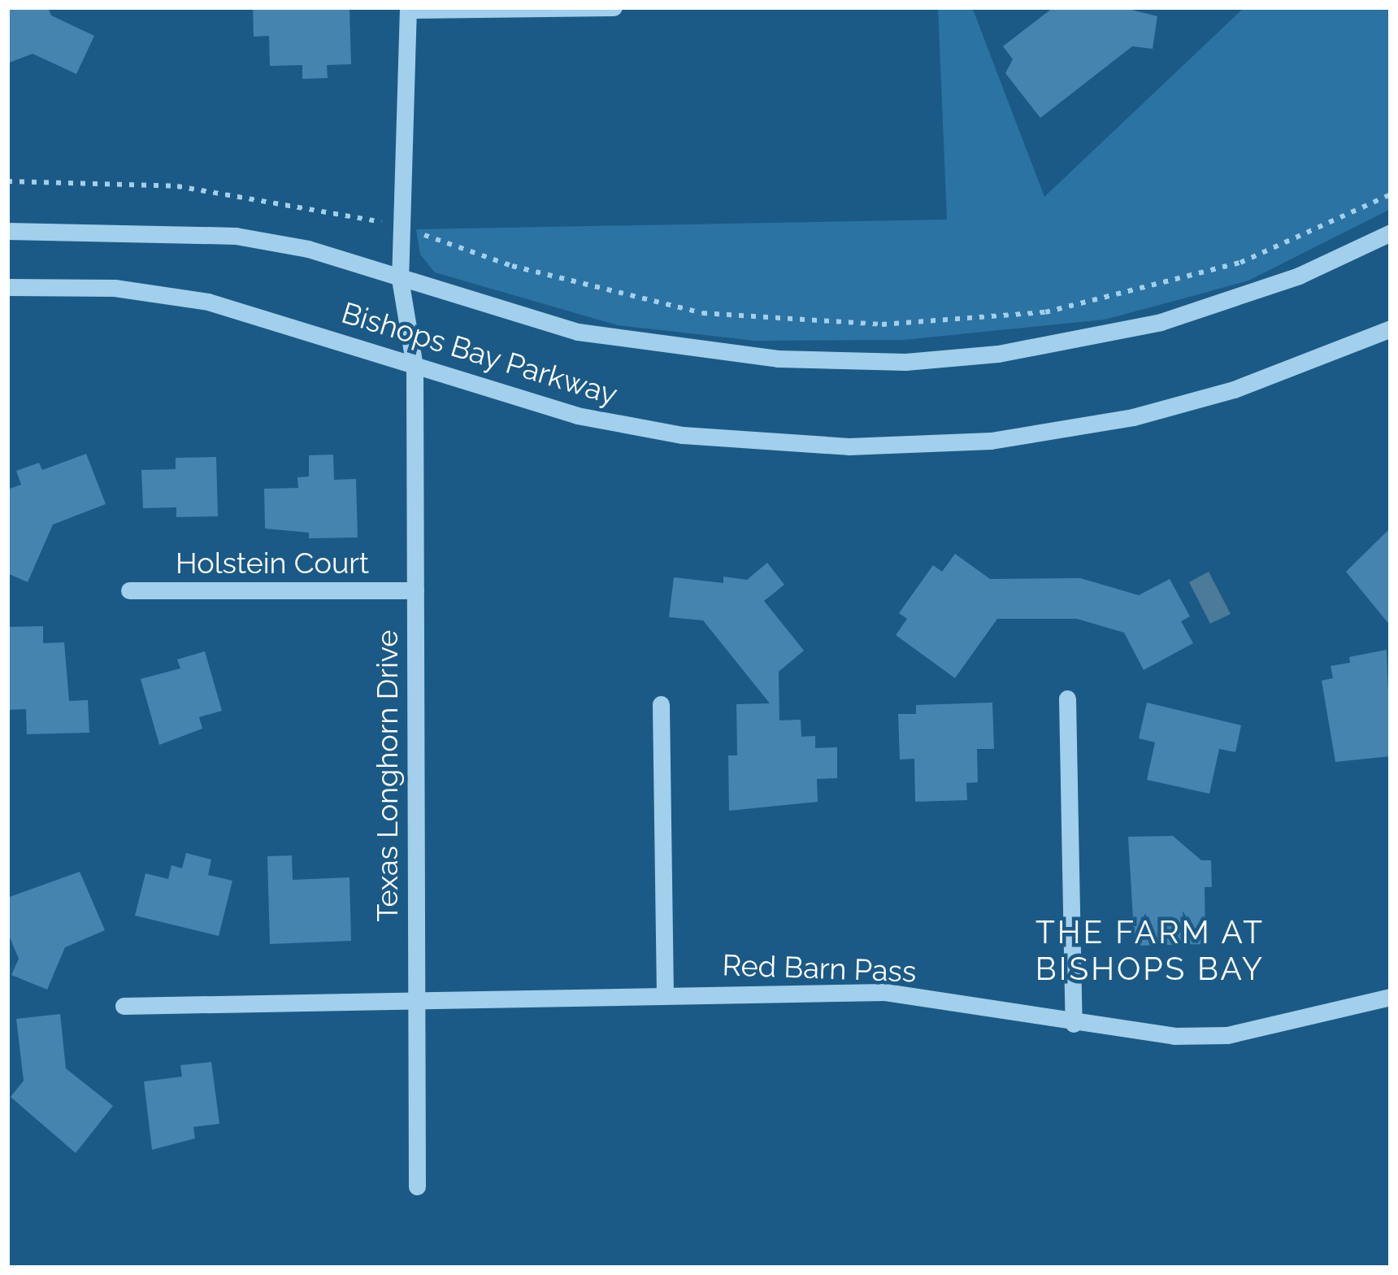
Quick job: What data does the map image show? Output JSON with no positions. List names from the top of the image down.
{
  "streets": {
    "street": [
      "Bishops Bay Parkway",
      "Holstein Court",
      "Texas Longhorn Drive",
      "Red Barn Pass"
    ]
  },
  "crossings": [
    ["Bishops Bay Parkway", "Texas Longhorn Drive"],
    ["Holstein Court", "Texas Longhorn Drive"],
    ["Texas Longhorn Drive", "Red Barn Pass"]
  ],
  "districts": ["THE FARM AT BISHOPS BAY"]
}
